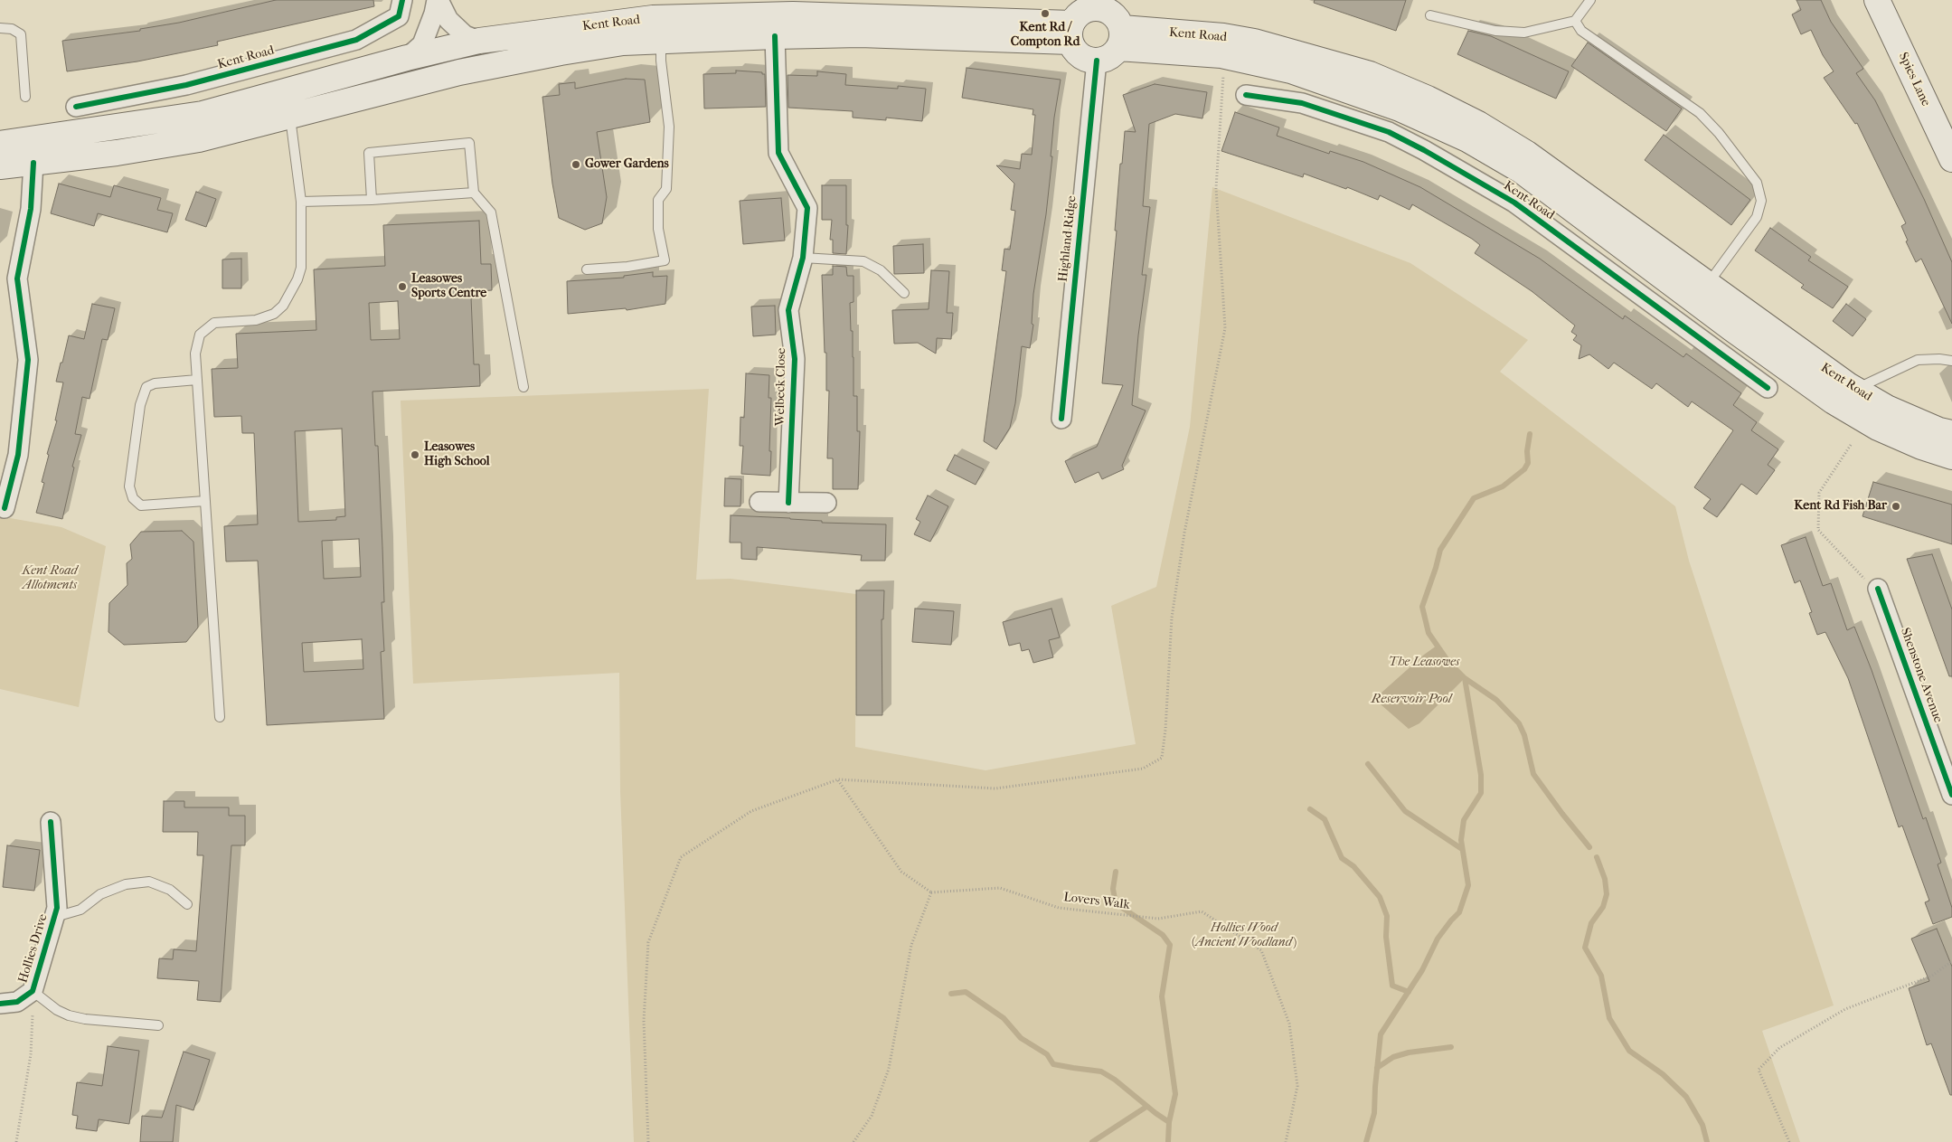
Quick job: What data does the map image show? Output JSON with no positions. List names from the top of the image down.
{
  "streets": {
    "main road": ["Kent Road", "Spies Lane"],
    "street": [
      "Highland Ridge",
      "Welbeck Close",
      "Shenstone Avenue",
      "Hollies Drive"
    ],
    "path": ["Lovers Walk"]
  },
  "crossings": [
    ["Kent Road", "Highland Ridge"],
    ["Kent Road", "Welbeck Close"]
  ],
  "water": ["Reservoir Pool"],
  "parks": ["Kent Road Allotments", "The Leasowes", "Hollies Wood (Ancient Woodland)"],
  "places": [
    "Kent Rd / Compton Rd",
    "Gower Gardens",
    "Leasowes Sports Centre",
    "Leasowes High School",
    "Kent Rd Fish Bar"
  ]
}
